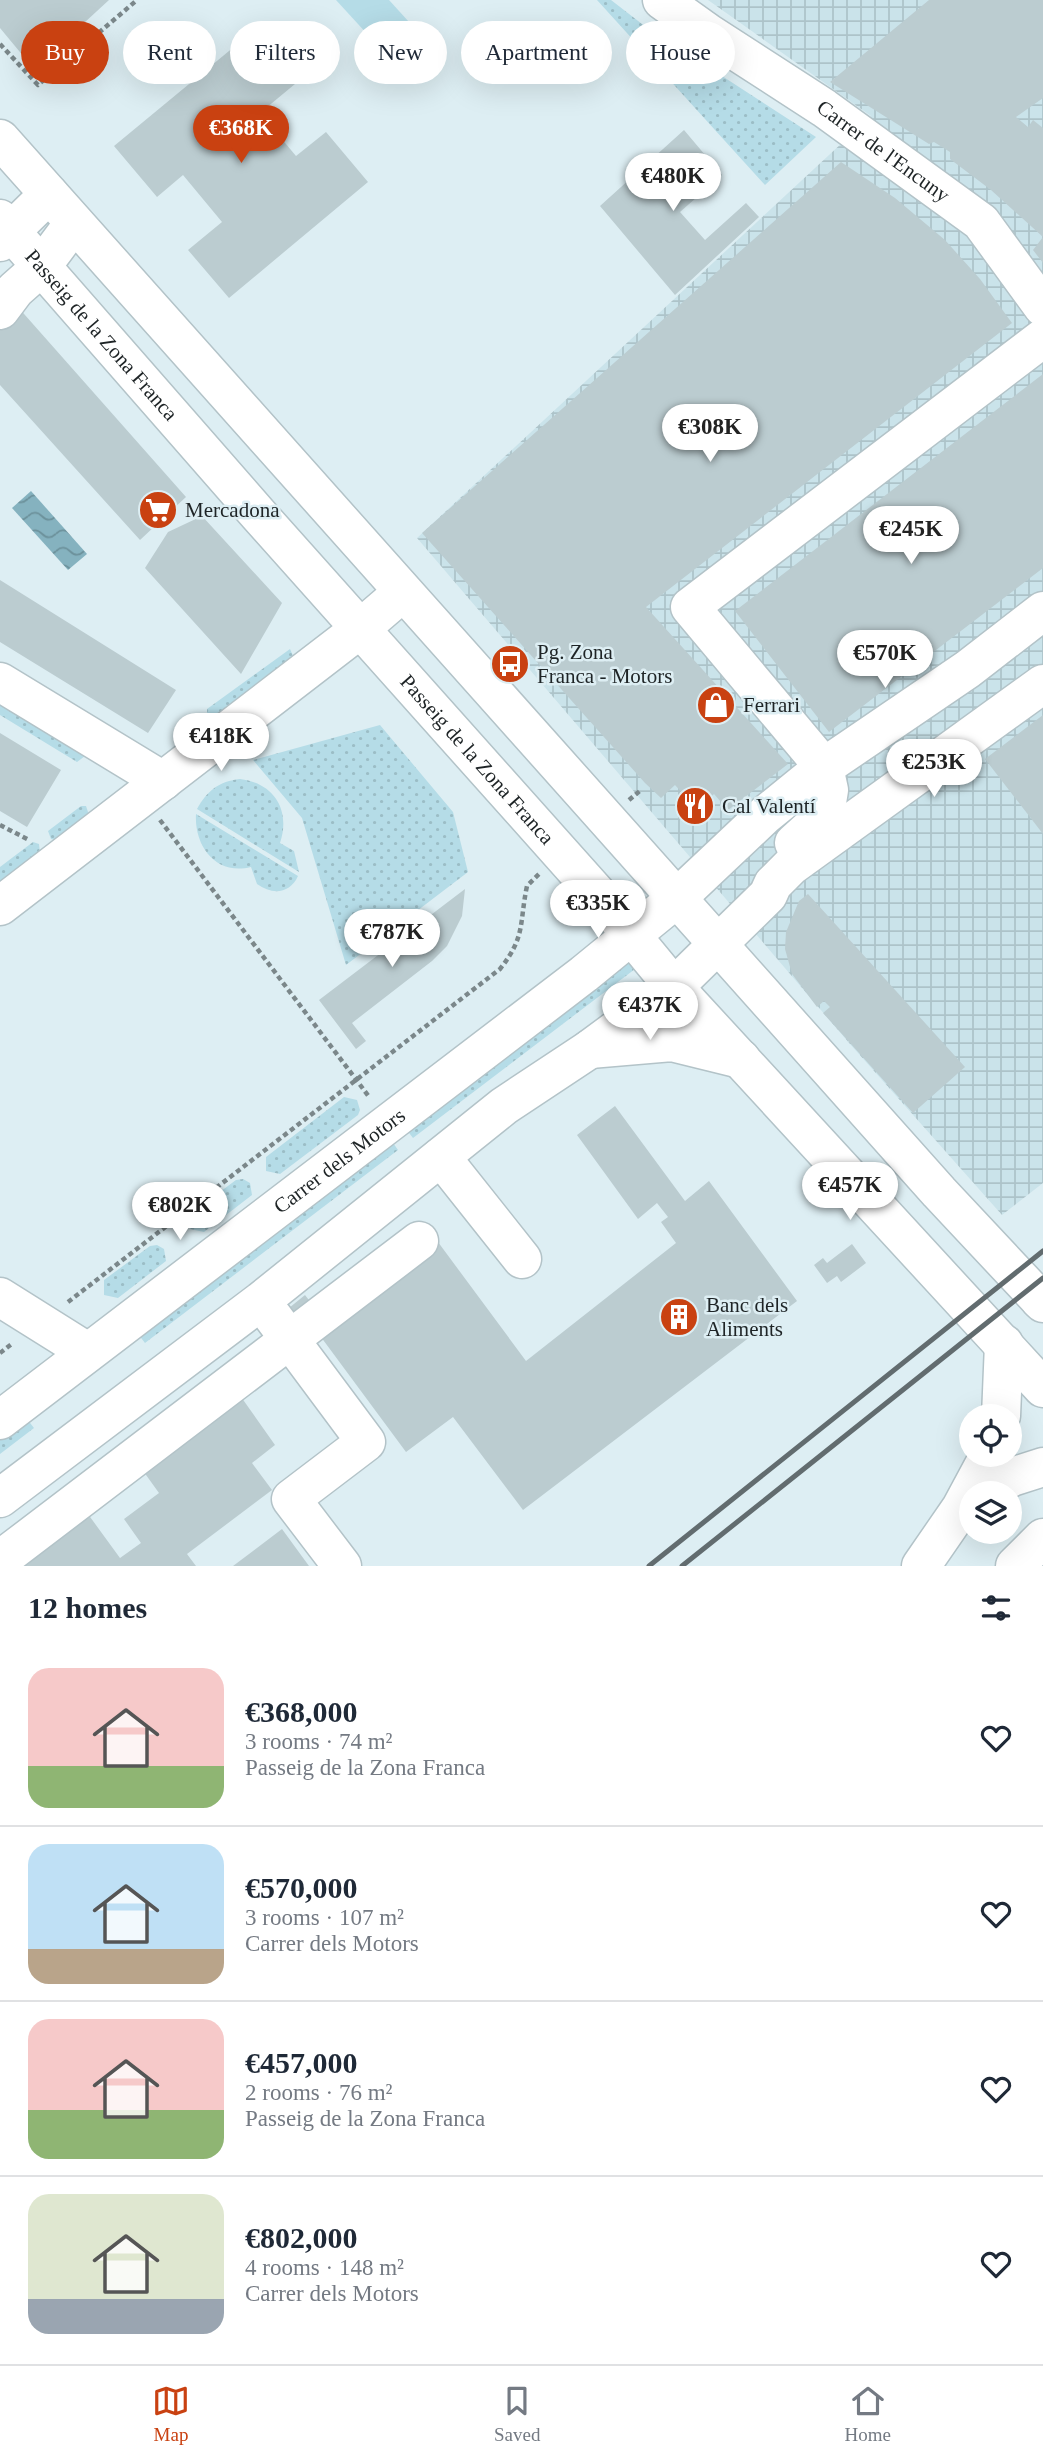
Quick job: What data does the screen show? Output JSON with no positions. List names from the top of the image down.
{
  "streets": {
    "main road": ["Carrer de l'Encuny", "Passeig de la Zona Franca", "Carrer dels Motors"]
  },
  "crossings": [
    ["Passeig de la Zona Franca", "Carrer dels Motors"]
  ],
  "places": {
    "supermarket": ["Mercadona"],
    "bus stop": ["Pg. Zona Franca - Motors"],
    "shop": ["Ferrari"],
    "restaurant": ["Cal Valentí"],
    "building": ["Banc dels Aliments"]
  },
  "page": {
    "chip": [
      "Buy",
      "Rent",
      "Filters",
      "New",
      "Apartment",
      "House"
    ],
    "price": [
      "€368K",
      "€480K",
      "€308K",
      "€245K",
      "€570K",
      "€418K",
      "€253K",
      "€335K",
      "€787K",
      "€437K",
      "€457K",
      "€802K"
    ],
    "heading": "12 homes",
    "list": [
      {
        "name": "€368,000",
        "note": "3 rooms · 74 m² · Passeig de la Zona Franca"
      },
      {
        "name": "€570,000",
        "note": "3 rooms · 107 m² · Carrer dels Motors"
      },
      {
        "name": "€457,000",
        "note": "2 rooms · 76 m² · Passeig de la Zona Franca"
      },
      {
        "name": "€802,000",
        "note": "4 rooms · 148 m² · Carrer dels Motors"
      }
    ],
    "tabs": ["Map", "Saved", "Home"]
  }
}
